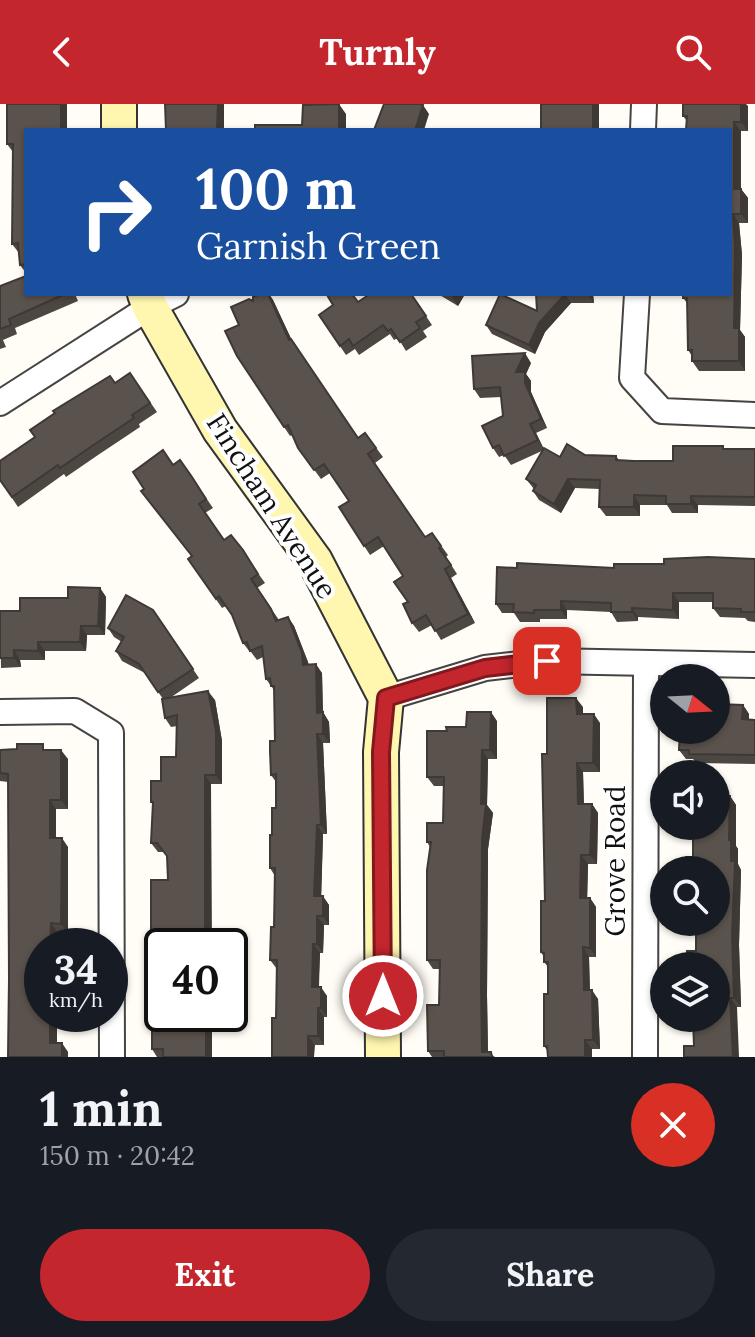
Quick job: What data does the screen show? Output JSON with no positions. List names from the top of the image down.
{
  "streets": {
    "street": ["Fincham Avenue", "Grove Road"]
  },
  "north": "right",
  "page": {
    "header": "Turnly",
    "turn": ["100 m", "Garnish Green"],
    "speed": "34 km/h",
    "limit": "40",
    "heading": ["1 min", "150 m · 20:42"],
    "buttons": ["Exit", "Share"]
  }
}
